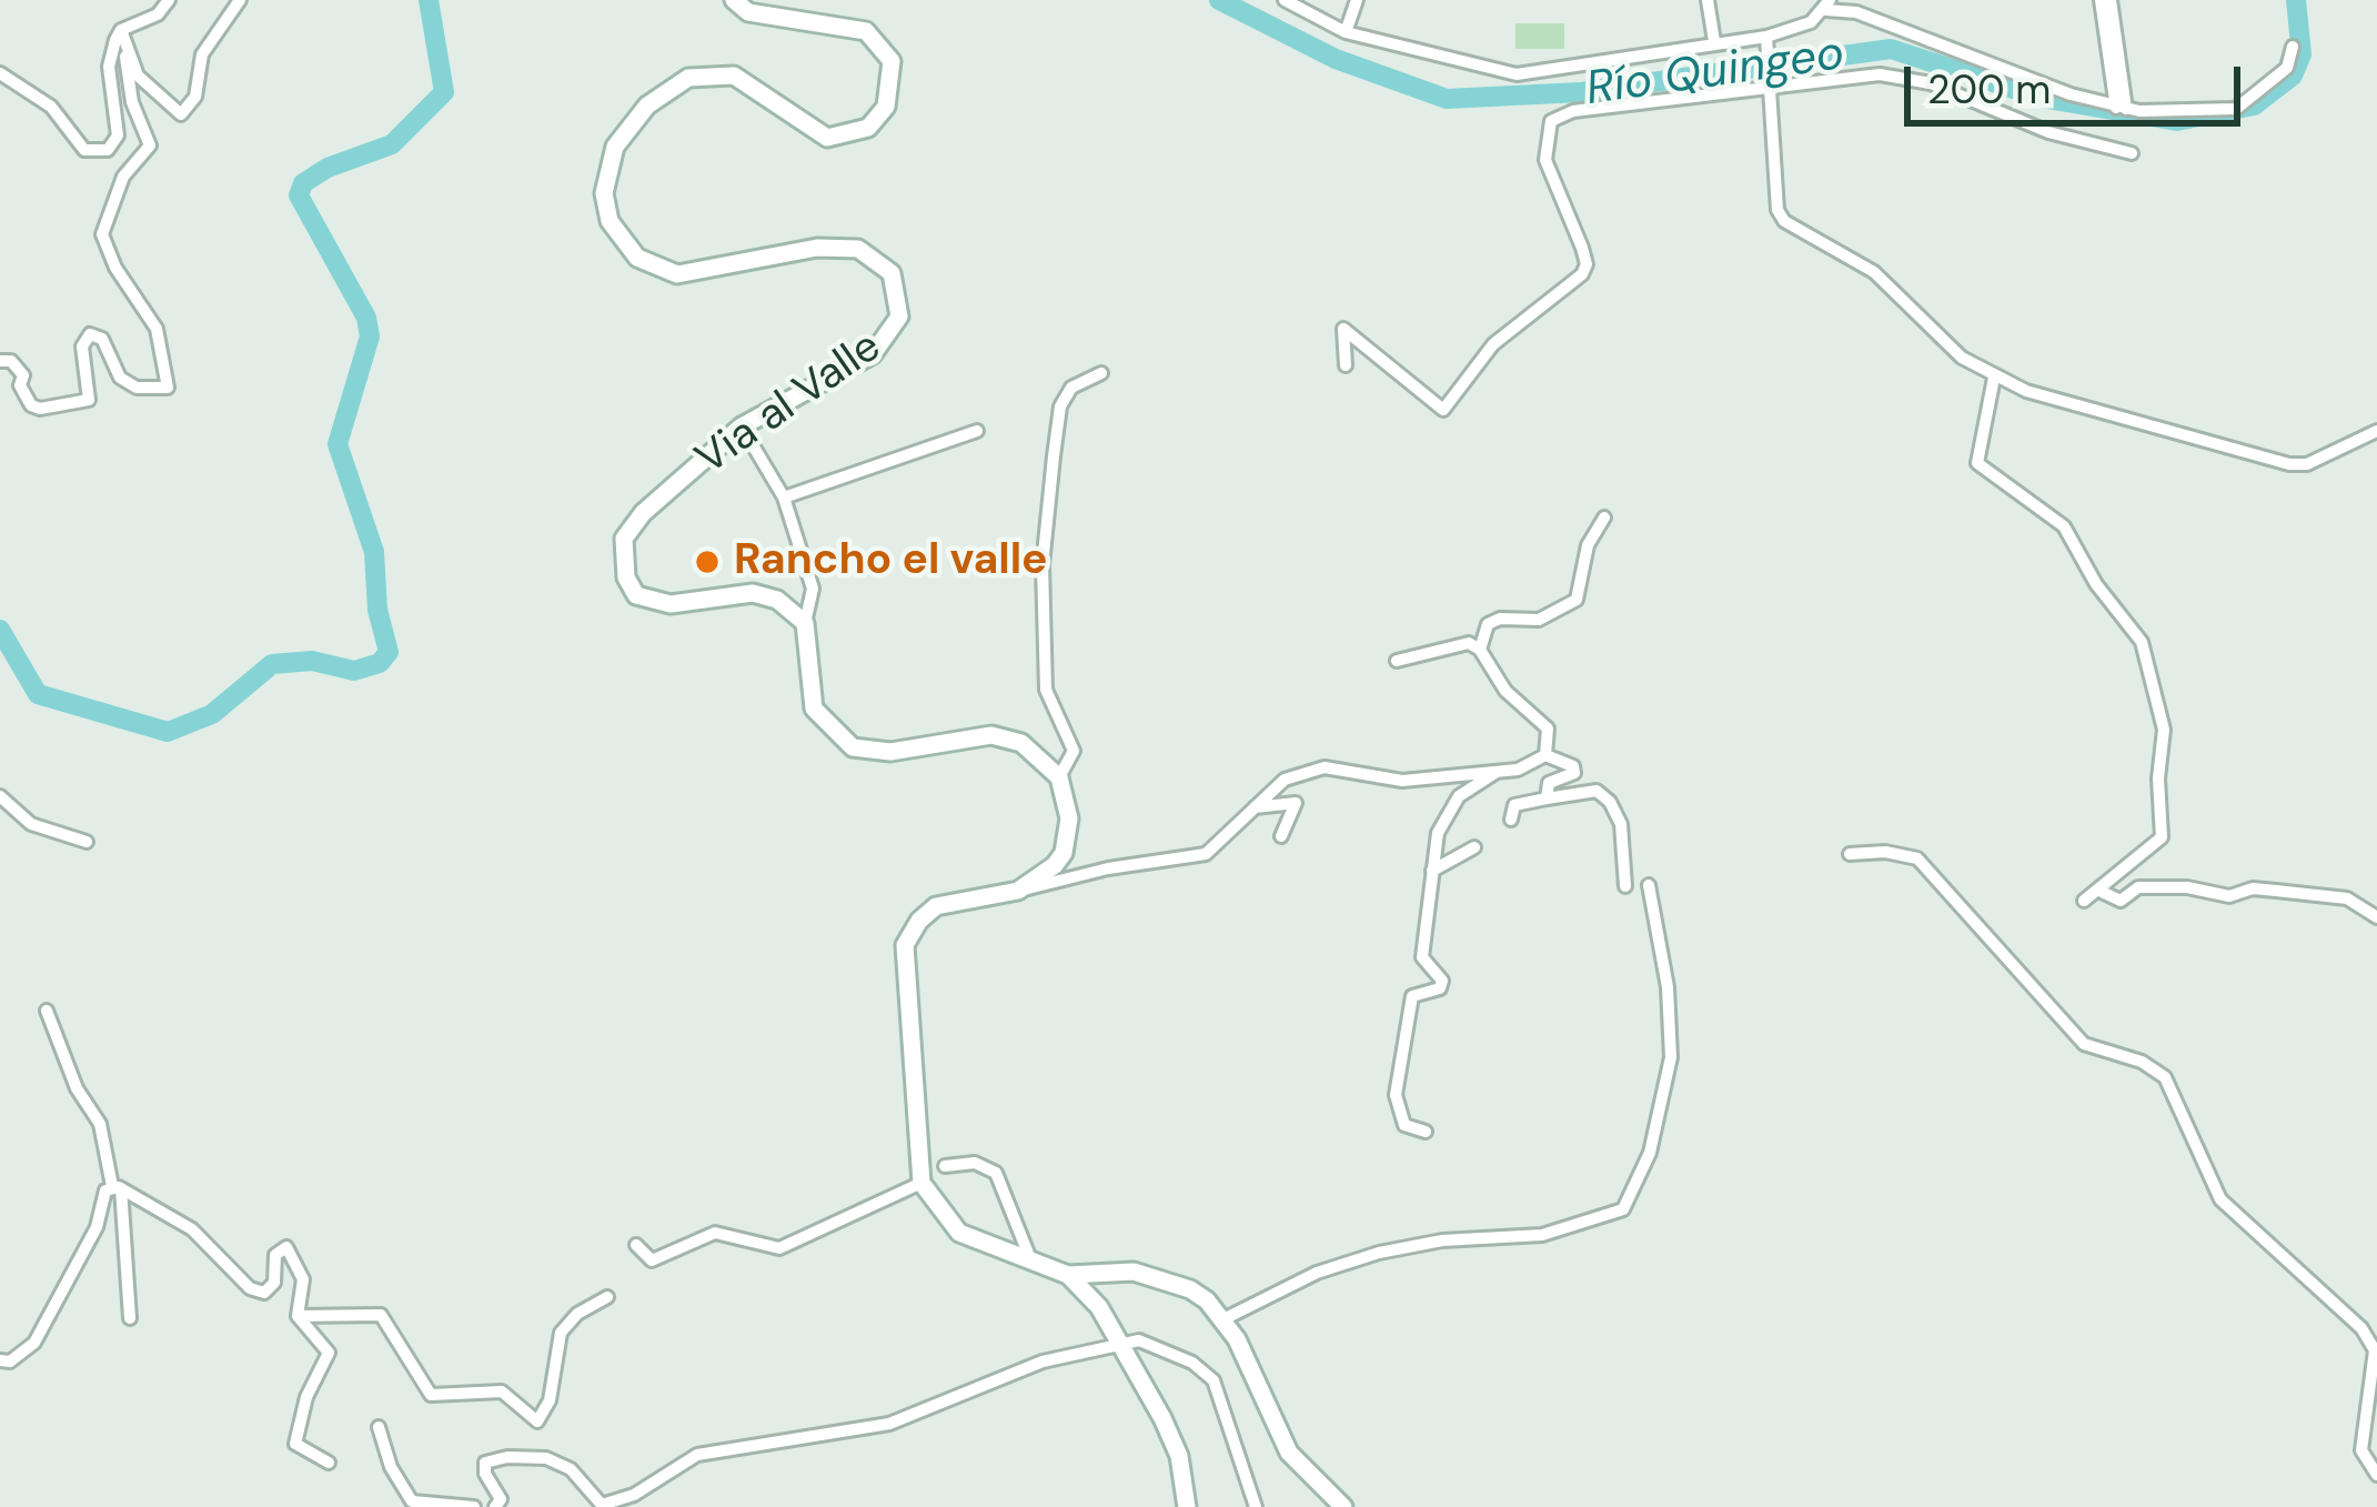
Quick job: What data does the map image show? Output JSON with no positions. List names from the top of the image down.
{
  "streets": {
    "main road": ["Via al Valle"]
  },
  "water": ["Río Quingeo"],
  "places": ["Rancho el valle"],
  "scale_bar": "200 m"
}
